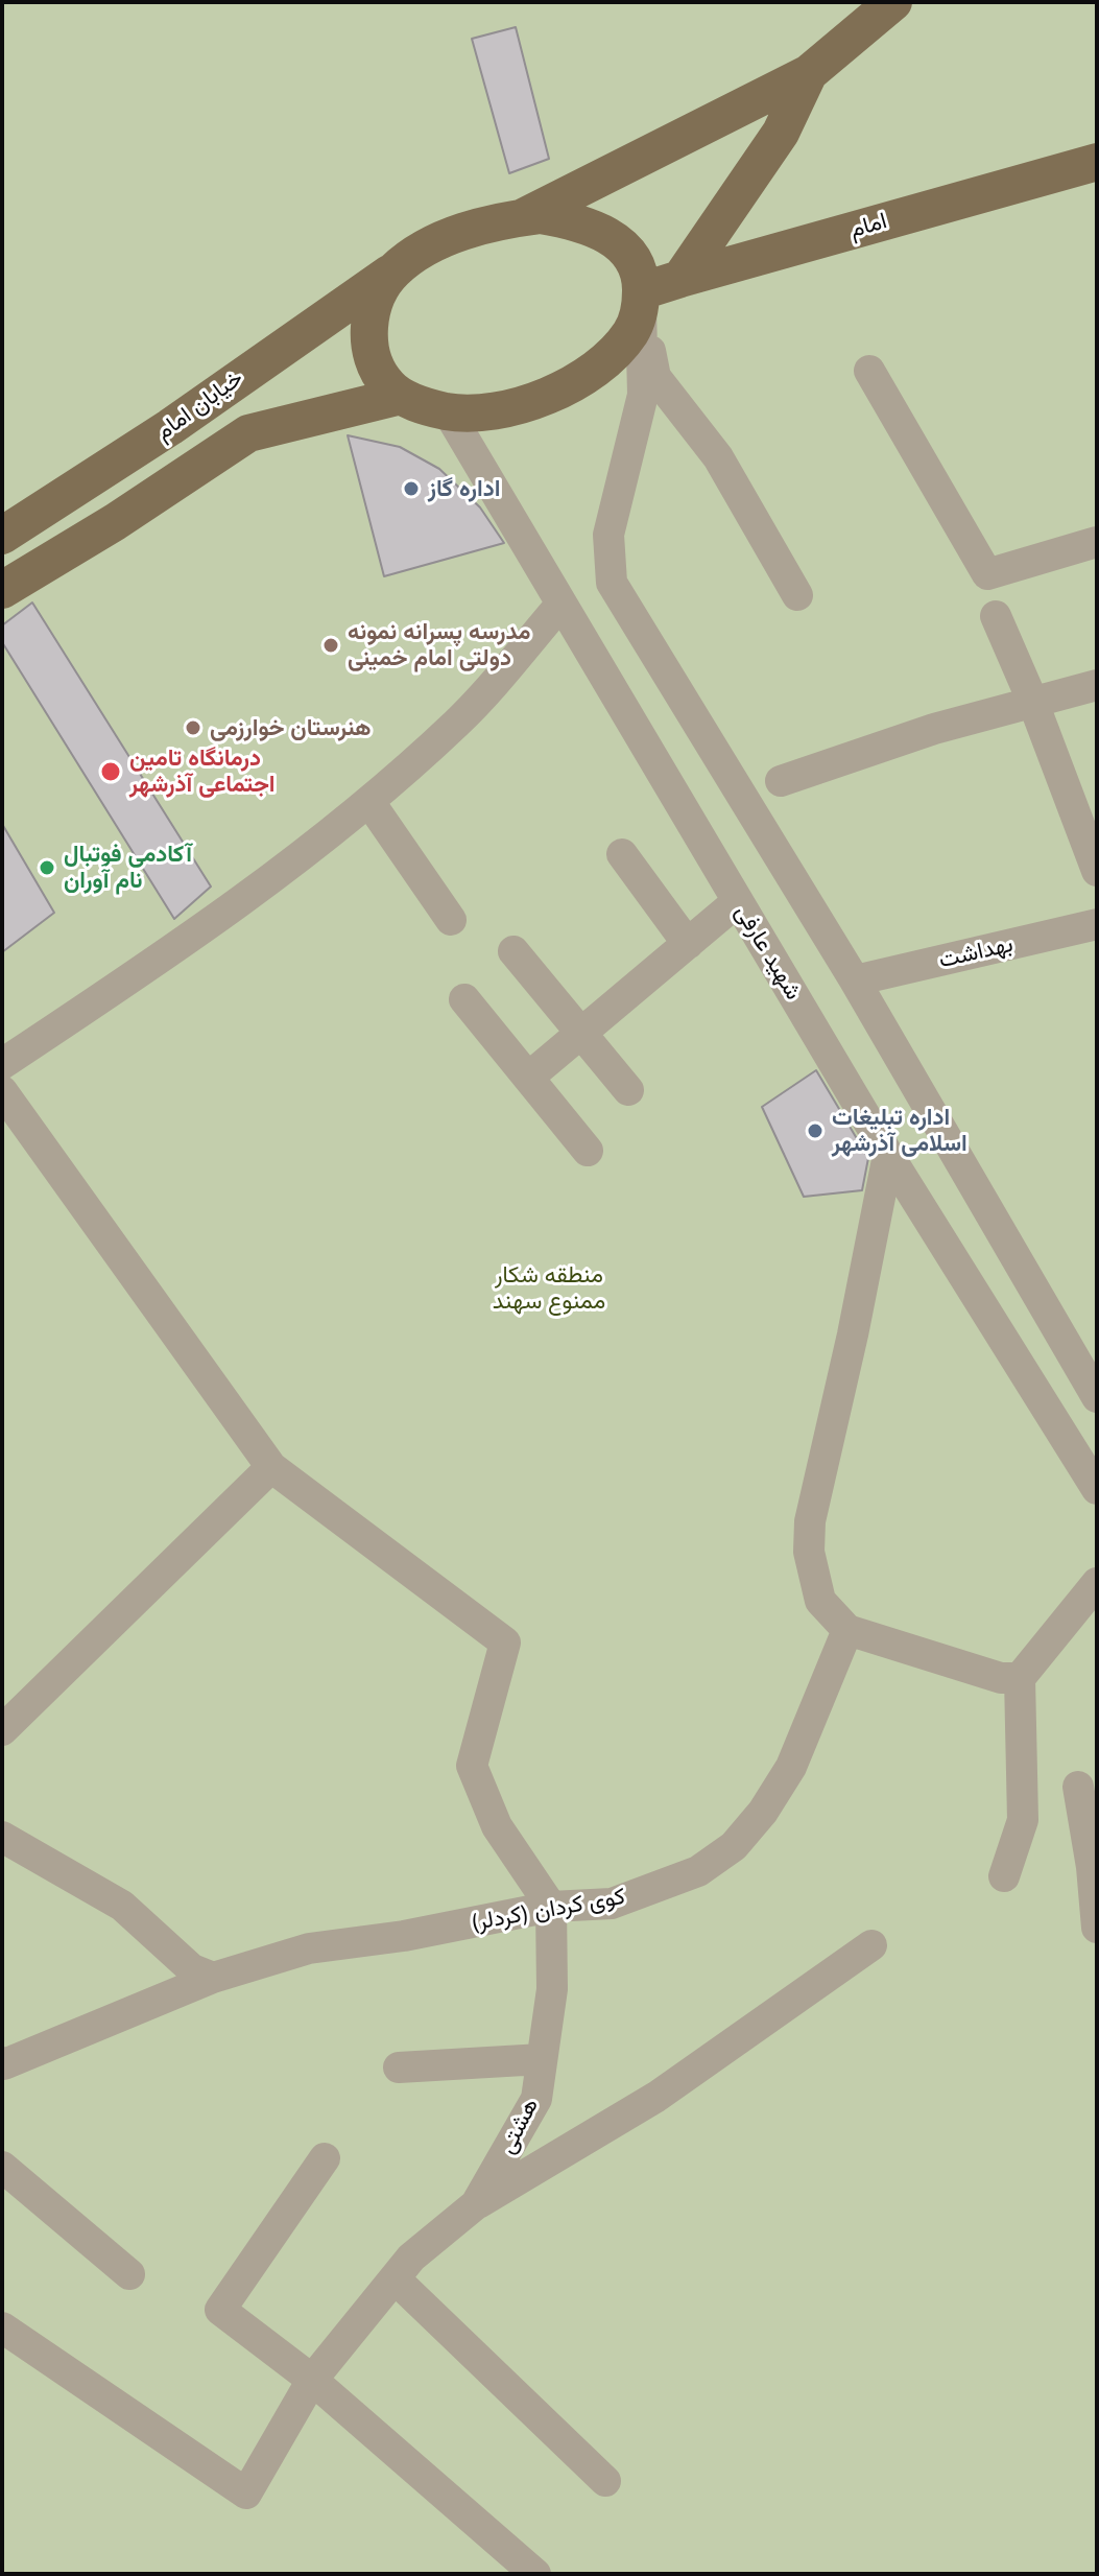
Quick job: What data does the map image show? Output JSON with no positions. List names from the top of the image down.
{
  "streets": {
    "main road": ["امام", "خیابان امام"],
    "street": [
      "شهید عارفی",
      "بهداشت",
      "کوی کردان (کردلر)",
      "هشتی"
    ]
  },
  "crossings": [
    ["امام", "خیابان امام"],
    ["امام", "شهید عارفی"],
    ["خیابان امام", "شهید عارفی"],
    ["کوی کردان (کردلر)", "هشتی"]
  ],
  "parks": ["منطقه شکار ممنوع سهند"],
  "places": [
    "اداره گاز",
    "مدرسه پسرانه نمونه دولتی امام خمینی",
    "هنرستان خوارزمی",
    "درمانگاه تامین اجتماعی آذرشهر",
    "آکادمی فوتبال نام آوران",
    "اداره تبلیغات اسلامی آذرشهر"
  ]
}
